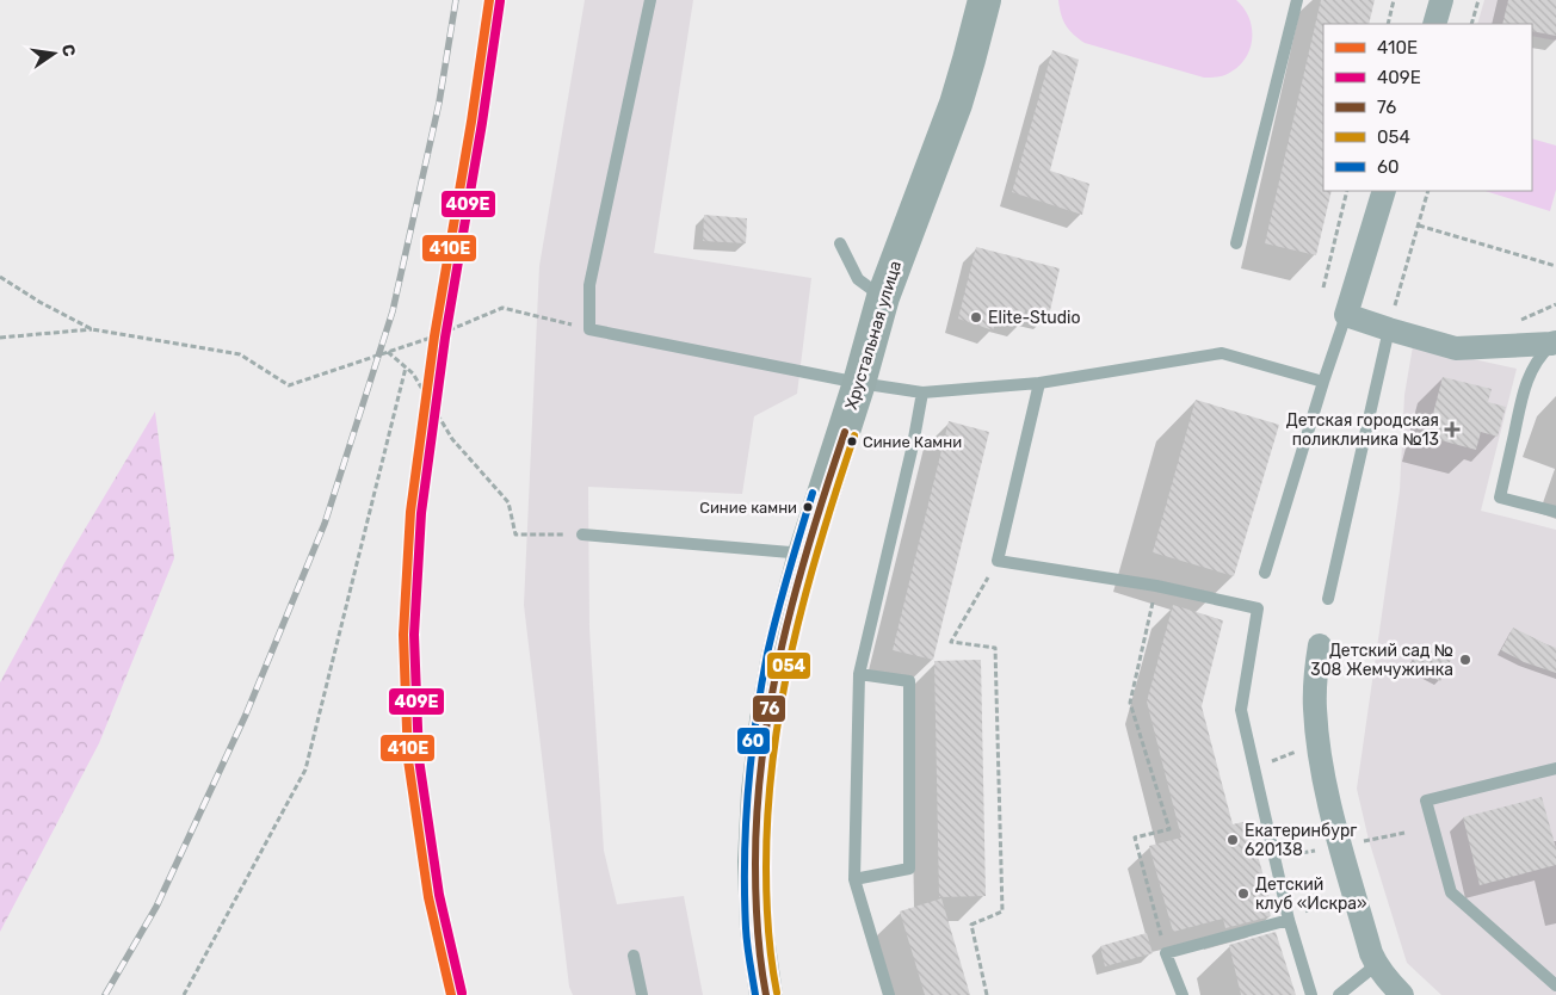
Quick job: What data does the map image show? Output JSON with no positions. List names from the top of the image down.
{
  "streets": {
    "street": ["Хрустальная улица"]
  },
  "places": {
    "other": [
      "Elite-Studio",
      "Синие Камни",
      "Синие камни",
      "Детский сад № 308 Жемчужинка",
      "Екатеринбург 620138",
      "Детский клуб «Искра»"
    ],
    "health": ["Детская городская поликлиника №13"]
  },
  "lines": [
    "transit line 410E",
    "transit line 409E",
    "transit line 76",
    "transit line 054",
    "transit line 60"
  ],
  "legend": [
    "410E",
    "409E",
    "76",
    "054",
    "60"
  ],
  "north": "right"
}
